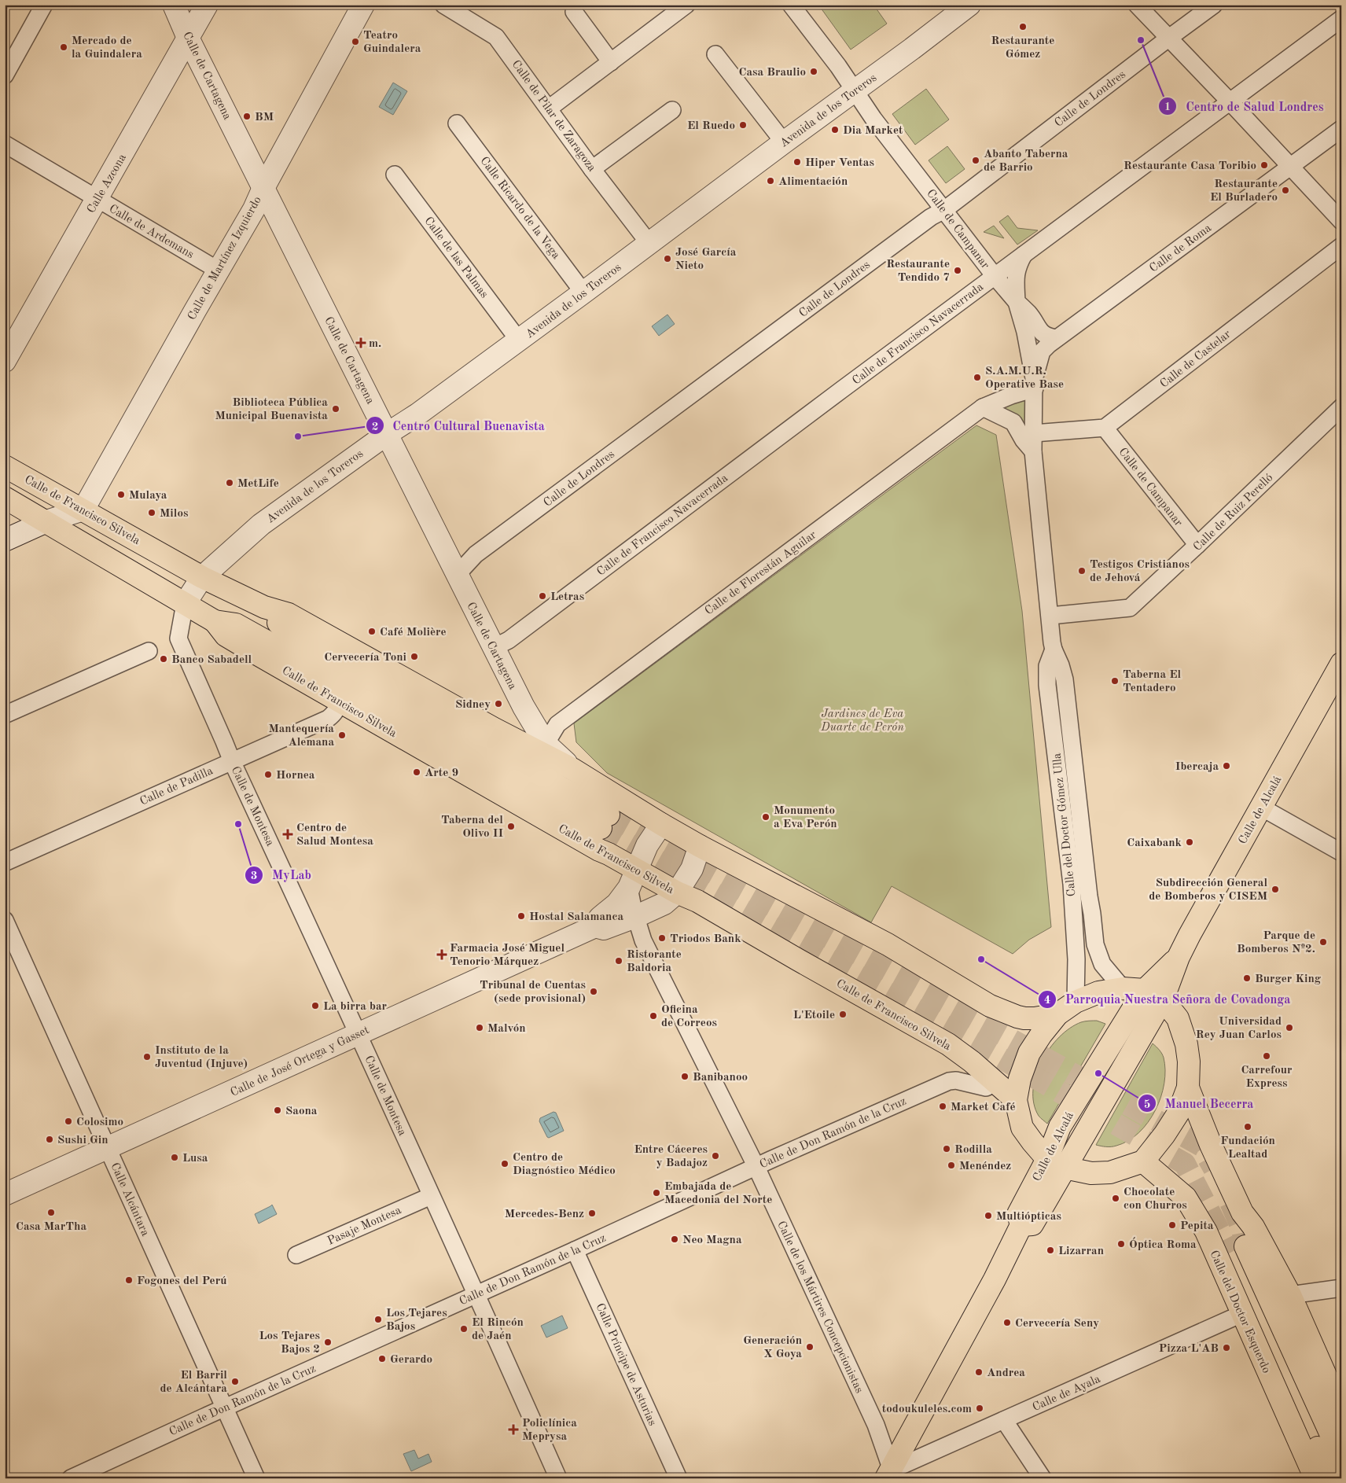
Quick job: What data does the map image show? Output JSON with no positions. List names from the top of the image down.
{
  "streets": {
    "main road": ["Calle de Francisco Silvela", "Calle de Alcalá", "Calle del Doctor Esquerdo"],
    "street": [
      "Calle de Cartagena",
      "Calle de Londres",
      "Avenida de los Toreros",
      "Calle de Pilar de Zaragoza",
      "Calle Azcona",
      "Calle Ricardo de la Vega",
      "Calle de Campanar",
      "Calle de Ardemans",
      "Calle de Roma",
      "Calle de las Palmas",
      "Calle de Martínez Izquierdo",
      "Calle de Francisco Navacerrada",
      "Calle de Castelar",
      "Calle de Ruiz Perelló",
      "Calle de Florestán Aguilar",
      "Calle de Padilla",
      "Calle de Montesa",
      "Calle del Doctor Gómez Ulla",
      "Calle de José Ortega y Gasset",
      "Calle de Don Ramón de la Cruz",
      "Calle Alcántara",
      "Pasaje Montesa",
      "Calle de los Mártires Concepcionistas",
      "Calle Príncipe de Asturias",
      "Calle de Ayala"
    ]
  },
  "crossings": [
    ["Calle de Cartagena", "Calle de Londres"],
    ["Calle de Cartagena", "Avenida de los Toreros"],
    ["Calle de Cartagena", "Calle Azcona"],
    ["Calle de Cartagena", "Calle de Martínez Izquierdo"],
    ["Calle de Cartagena", "Calle de Francisco Navacerrada"],
    ["Calle de Cartagena", "Calle de Francisco Silvela"],
    ["Calle de Cartagena", "Calle de Florestán Aguilar"],
    ["Calle de Londres", "Calle de Campanar"],
    ["Avenida de los Toreros", "Calle de Pilar de Zaragoza"],
    ["Avenida de los Toreros", "Calle Ricardo de la Vega"],
    ["Avenida de los Toreros", "Calle de Campanar"],
    ["Avenida de los Toreros", "Calle de las Palmas"],
    ["Avenida de los Toreros", "Calle de Francisco Silvela"],
    ["Avenida de los Toreros", "Calle de Montesa"],
    ["Calle Azcona", "Calle de Ardemans"],
    ["Calle de Campanar", "Calle de Roma"],
    ["Calle de Campanar", "Calle de Francisco Navacerrada"],
    ["Calle de Campanar", "Calle de Castelar"],
    ["Calle de Campanar", "Calle de Ruiz Perelló"],
    ["Calle de Campanar", "Calle de Florestán Aguilar"],
    ["Calle de Campanar", "Calle del Doctor Gómez Ulla"],
    ["Calle de Ardemans", "Calle de Martínez Izquierdo"],
    ["Calle de Roma", "Calle de Florestán Aguilar"],
    ["Calle de Roma", "Calle del Doctor Gómez Ulla"],
    ["Calle de Martínez Izquierdo", "Calle de Francisco Silvela"],
    ["Calle de Francisco Silvela", "Calle de Padilla"],
    ["Calle de Francisco Silvela", "Calle de Montesa"],
    ["Calle de Francisco Silvela", "Calle de José Ortega y Gasset"],
    ["Calle de Francisco Silvela", "Calle de Don Ramón de la Cruz"],
    ["Calle de Francisco Silvela", "Calle de los Mártires Concepcionistas"],
    ["Calle de Ruiz Perelló", "Calle del Doctor Gómez Ulla"],
    ["Calle de Florestán Aguilar", "Calle del Doctor Gómez Ulla"],
    ["Calle de Padilla", "Calle de Montesa"],
    ["Calle de Montesa", "Calle de José Ortega y Gasset"],
    ["Calle de Montesa", "Calle de Don Ramón de la Cruz"],
    ["Calle de Montesa", "Pasaje Montesa"],
    ["Calle de Alcalá", "Calle de los Mártires Concepcionistas"],
    ["Calle de Alcalá", "Calle de Ayala"],
    ["Calle de José Ortega y Gasset", "Calle Alcántara"],
    ["Calle de José Ortega y Gasset", "Calle de los Mártires Concepcionistas"],
    ["Calle de Don Ramón de la Cruz", "Calle Alcántara"],
    ["Calle de Don Ramón de la Cruz", "Calle de los Mártires Concepcionistas"],
    ["Calle de Don Ramón de la Cruz", "Calle Príncipe de Asturias"],
    ["Calle de los Mártires Concepcionistas", "Calle de Ayala"],
    ["Calle del Doctor Esquerdo", "Calle de Ayala"]
  ],
  "parks": ["Jardines de Eva Duarte de Perón"],
  "places": {
    "other": [
      "Restaurante Gómez",
      "Centro de Salud Londres",
      "Teatro Guindalera",
      "Mercado de la Guindalera",
      "Casa Braulio",
      "BM",
      "El Ruedo",
      "Dia Market",
      "Abanto Taberna de Barrio",
      "Hiper Ventas",
      "Restaurante Casa Toribio",
      "Alimentación",
      "Restaurante El Burladero",
      "José García Nieto",
      "Restaurante Tendido 7",
      "S.A.M.U.R. Operative Base",
      "Biblioteca Pública Municipal Buenavista",
      "Centro Cultural Buenavista",
      "MetLife",
      "Mulaya",
      "Milos",
      "Testigos Cristianos de Jehová",
      "Letras",
      "Café Molière",
      "Cervecería Toni",
      "Banco Sabadell",
      "Taberna El Tentadero",
      "Sidney",
      "Mantequería Alemana",
      "Ibercaja",
      "Arte 9",
      "Hornea",
      "Monumento a Eva Perón",
      "MyLab",
      "Taberna del Olivo II",
      "Caixabank",
      "Subdirección General de Bomberos y CISEM",
      "Hostal Salamanca",
      "Triodos Bank",
      "Parque de Bomberos Nº2.",
      "Parroquia Nuestra Señora de Covadonga",
      "Ristorante Baldoria",
      "Burger King",
      "Tribunal de Cuentas (sede provisional)",
      "La birra bar",
      "L'Etoile",
      "Oficina de Correos",
      "Malvón",
      "Universidad Rey Juan Carlos",
      "Carrefour Express",
      "Instituto de la Juventud (Injuve)",
      "Manuel Becerra",
      "Banibanoo",
      "Market Café",
      "Saona",
      "Colosimo",
      "Fundación Lealtad",
      "Sushi Gin",
      "Rodilla",
      "Entre Cáceres y Badajoz",
      "Lusa",
      "Centro de Diagnóstico Médico",
      "Menéndez",
      "Embajada de Macedonia del Norte",
      "Chocolate con Churros",
      "Casa MarTha",
      "Mercedes-Benz",
      "Multiópticas",
      "Pepita",
      "Neo Magna",
      "Óptica Roma",
      "Lizarran",
      "Fogones del Perú",
      "Los Tejares Bajos",
      "Cervecería Seny",
      "El Rincón de Jaén",
      "Los Tejares Bajos 2",
      "Generación X Goya",
      "Pizza L'AB",
      "Gerardo",
      "Andrea",
      "El Barril de Alcántara",
      "todoukuleles.com"
    ],
    "health": [
      "m.",
      "Centro de Salud Montesa",
      "Farmacia José Miguel Tenorio Márquez",
      "Policlínica Meprysa"
    ]
  }
}
